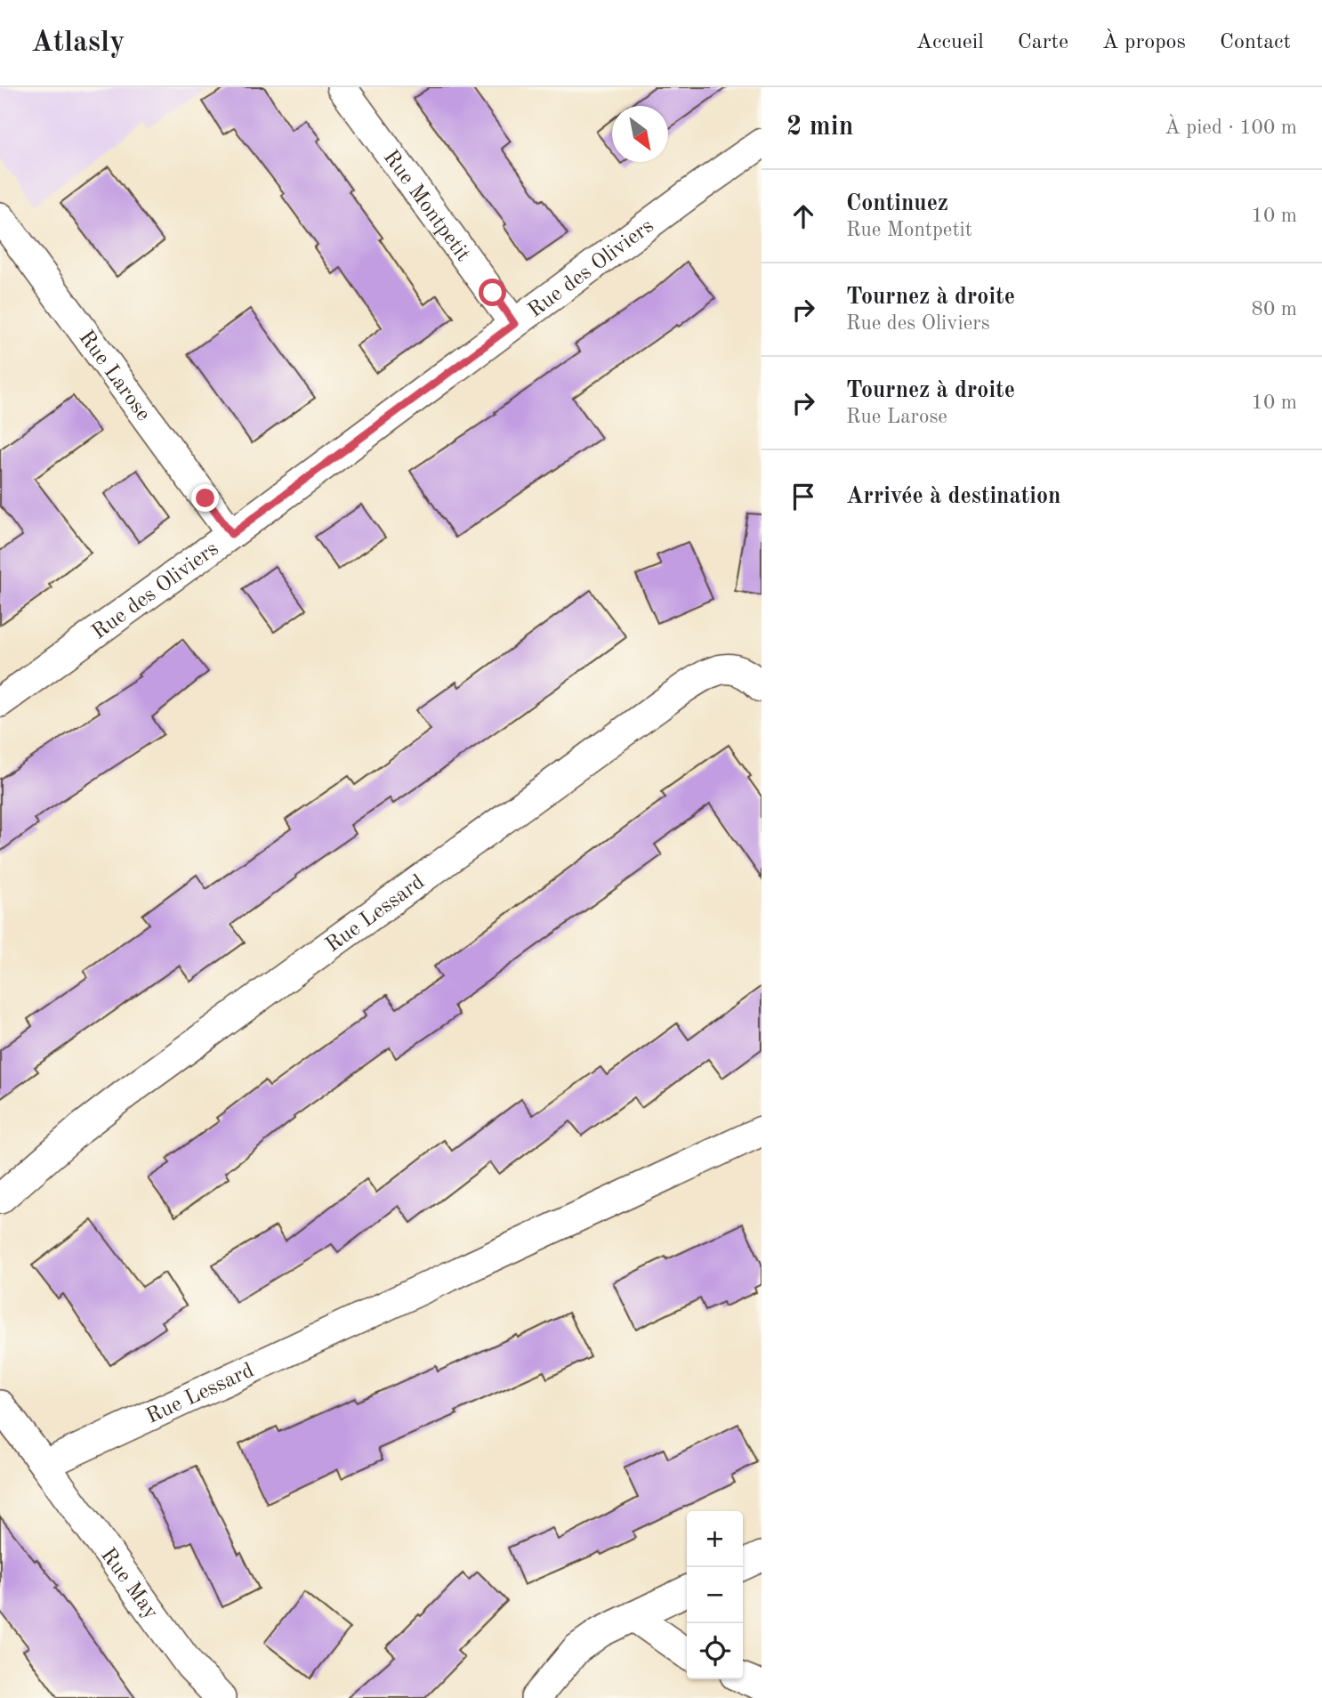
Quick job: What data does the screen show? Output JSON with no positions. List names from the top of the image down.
{
  "streets": {
    "street": [
      "Rue Montpetit",
      "Rue des Oliviers",
      "Rue Larose",
      "Rue Lessard",
      "Rue May"
    ]
  },
  "crossings": [
    ["Rue Montpetit", "Rue des Oliviers"],
    ["Rue des Oliviers", "Rue Larose"],
    ["Rue Lessard", "Rue May"]
  ],
  "north": "bottom right",
  "page": {
    "header": "Atlasly",
    "nav": [
      "Accueil",
      "Carte",
      "À propos",
      "Contact"
    ],
    "heading": ["2 min", "À pied · 100 m"],
    "list": [
      ["Continuez", "Rue Montpetit", "10 m"],
      ["Tournez à droite", "Rue des Oliviers", "80 m"],
      ["Tournez à droite", "Rue Larose", "10 m"],
      "Arrivée à destination"
    ],
    "map_buttons": ["+", "−"]
  }
}
